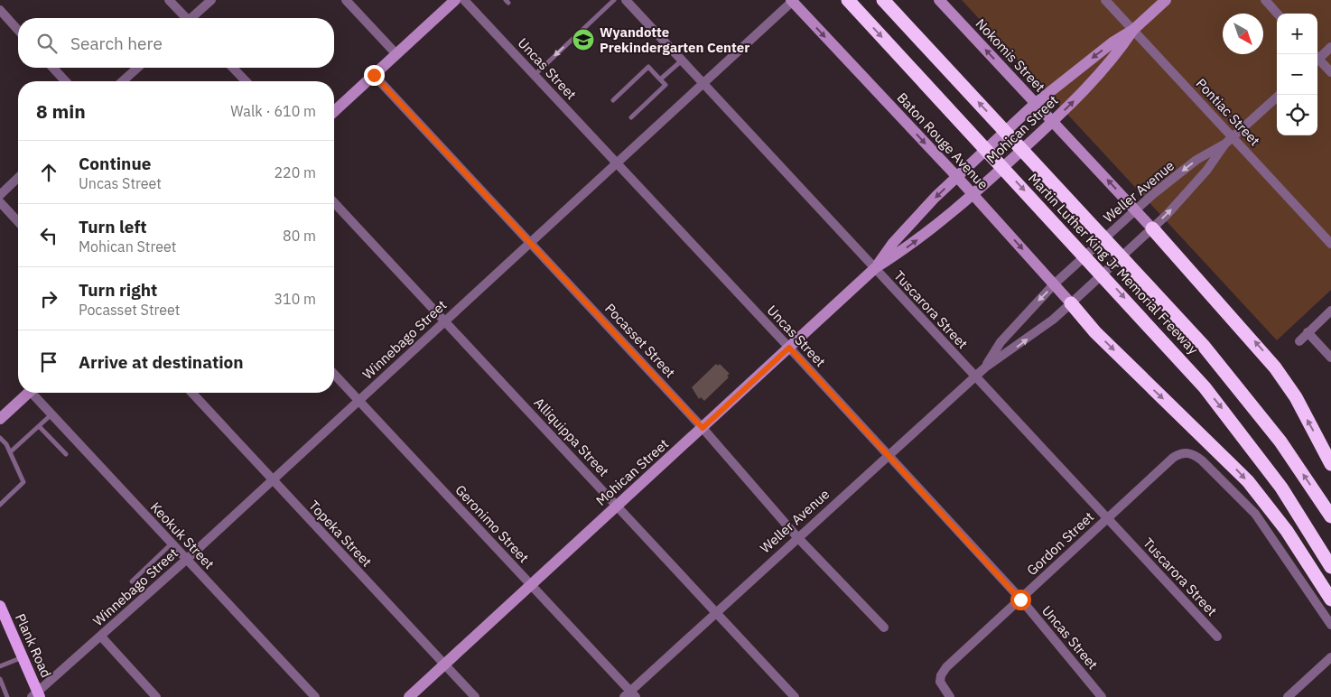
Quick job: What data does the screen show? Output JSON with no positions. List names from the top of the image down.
{
  "streets": {
    "highway": ["Martin Luther King Jr Memorial Freeway"],
    "main road": ["Plank Road"],
    "street": [
      "Nokomis Street",
      "Uncas Street",
      "Pontiac Street",
      "Mohican Street",
      "Baton Rouge Avenue",
      "Weller Avenue",
      "Tuscarora Street",
      "Winnebago Street",
      "Pocasset Street",
      "Alliquippa Street",
      "Geronimo Street",
      "Topeka Street",
      "Keokuk Street",
      "Gordon Street"
    ]
  },
  "crossings": [
    ["Nokomis Street", "Mohican Street"],
    ["Nokomis Street", "Weller Avenue"],
    ["Uncas Street", "Mohican Street"],
    ["Uncas Street", "Weller Avenue"],
    ["Uncas Street", "Winnebago Street"],
    ["Uncas Street", "Gordon Street"],
    ["Pontiac Street", "Mohican Street"],
    ["Pontiac Street", "Weller Avenue"],
    ["Mohican Street", "Baton Rouge Avenue"],
    ["Mohican Street", "Tuscarora Street"],
    ["Mohican Street", "Pocasset Street"],
    ["Mohican Street", "Alliquippa Street"],
    ["Mohican Street", "Geronimo Street"],
    ["Mohican Street", "Topeka Street"],
    ["Baton Rouge Avenue", "Weller Avenue"],
    ["Baton Rouge Avenue", "Winnebago Street"],
    ["Weller Avenue", "Tuscarora Street"],
    ["Weller Avenue", "Pocasset Street"],
    ["Weller Avenue", "Alliquippa Street"],
    ["Weller Avenue", "Geronimo Street"],
    ["Tuscarora Street", "Winnebago Street"],
    ["Tuscarora Street", "Gordon Street"],
    ["Winnebago Street", "Pocasset Street"],
    ["Winnebago Street", "Alliquippa Street"],
    ["Winnebago Street", "Geronimo Street"],
    ["Winnebago Street", "Topeka Street"],
    ["Winnebago Street", "Keokuk Street"],
    ["Winnebago Street", "Plank Road"]
  ],
  "one_way": ["Nokomis Street", "Baton Rouge Avenue"],
  "places": {
    "school or university": ["Wyandotte Prekindergarten Center"]
  },
  "north": "bottom right",
  "page": {
    "map_buttons": ["+", "−"],
    "search": "Search here",
    "heading": ["8 min", "Walk · 610 m"],
    "list": [
      ["Continue", "Uncas Street", "220 m"],
      ["Turn left", "Mohican Street", "80 m"],
      ["Turn right", "Pocasset Street", "310 m"],
      "Arrive at destination"
    ]
  }
}
